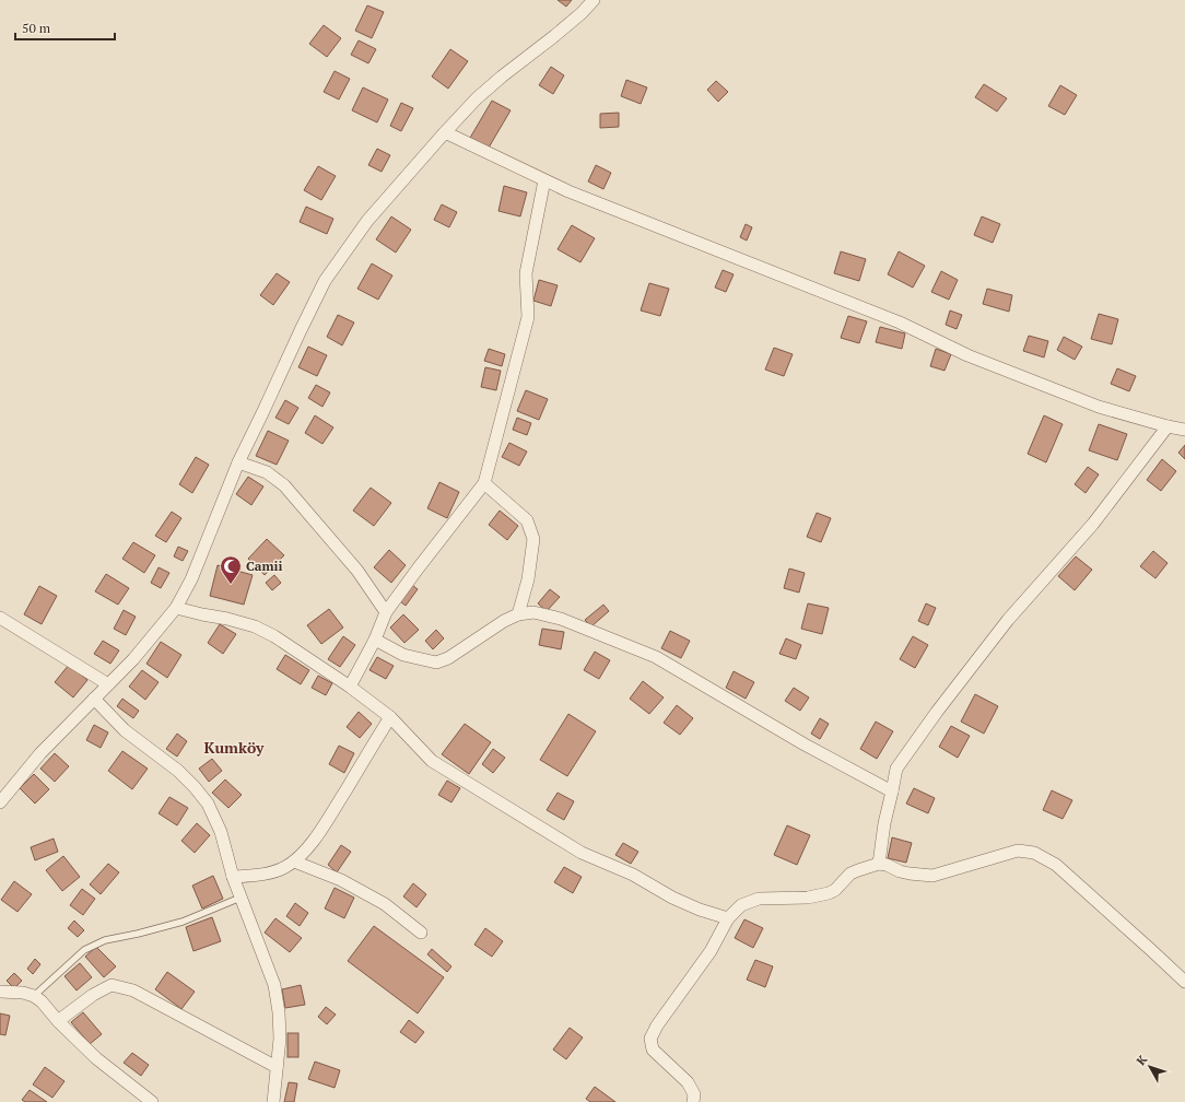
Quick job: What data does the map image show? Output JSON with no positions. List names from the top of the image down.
{
  "districts": ["Kumköy"],
  "places": {
    "mosque": ["Camii"]
  },
  "scale_bar": "50 m",
  "north": "top left"
}
